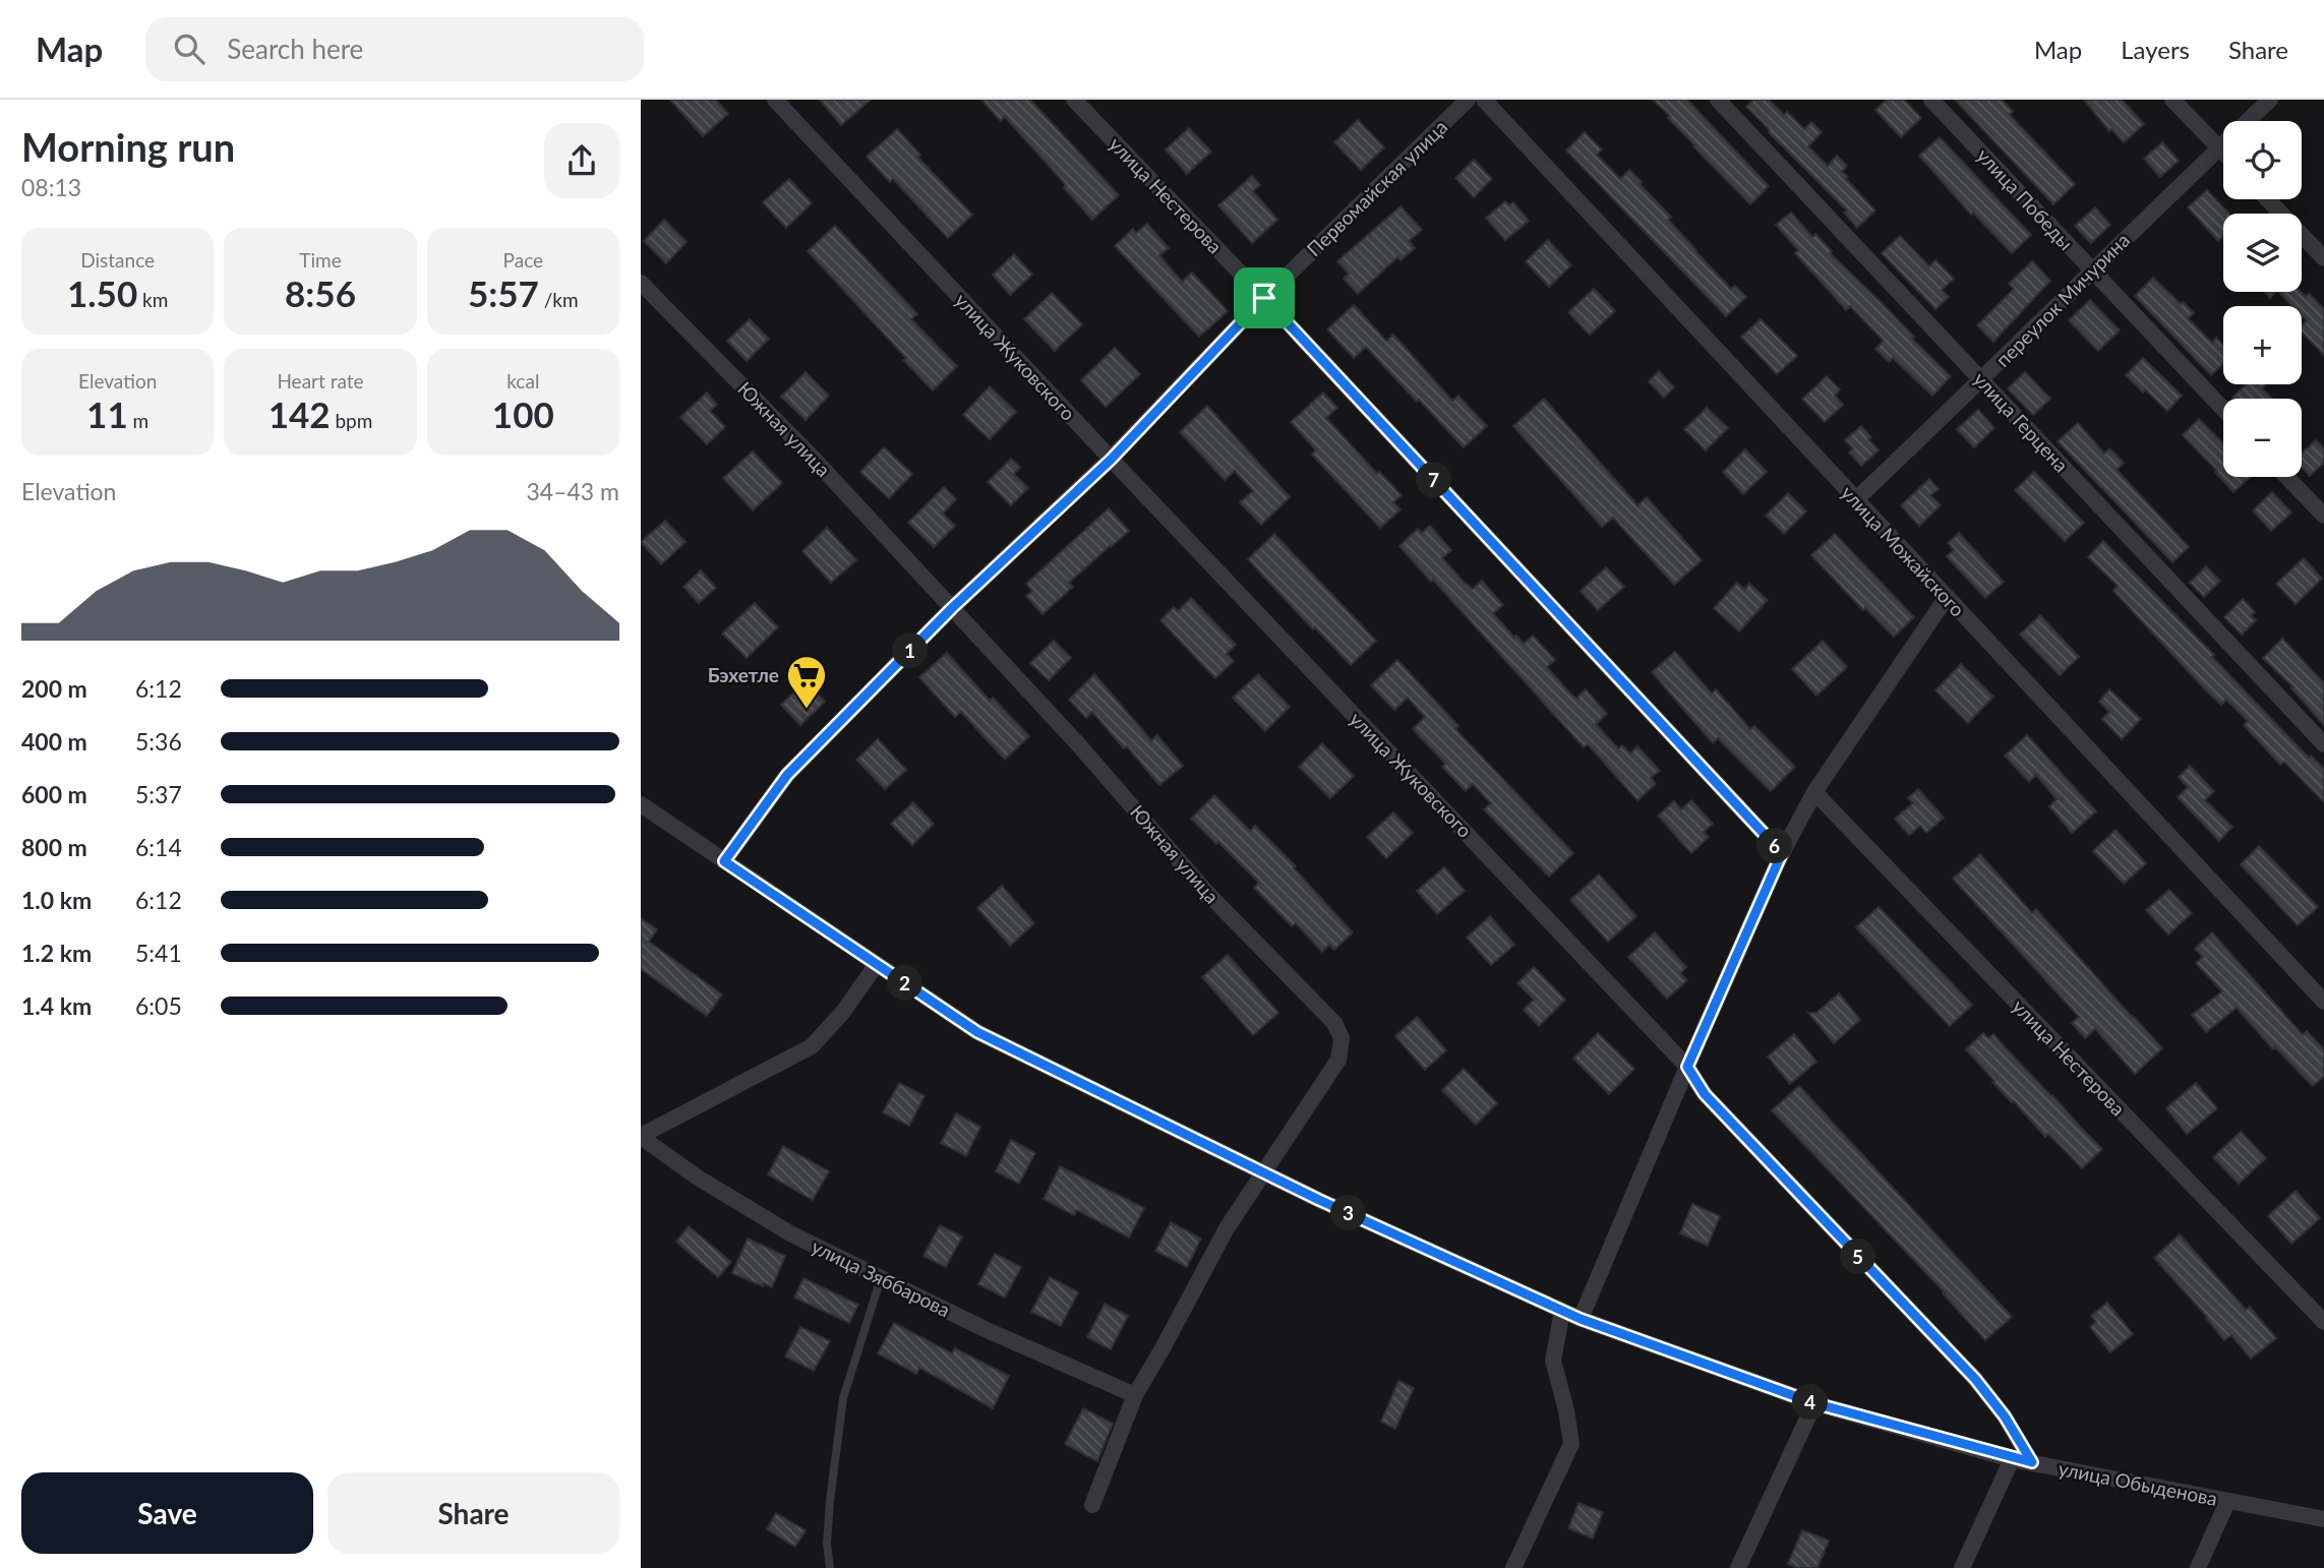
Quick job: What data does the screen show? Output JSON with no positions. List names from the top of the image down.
{
  "streets": {
    "street": [
      "Первомайская улица",
      "улица Нестерова",
      "улица Победы",
      "переулок Мичурина",
      "улица Жуковского",
      "улица Герцена",
      "Южная улица",
      "улица Можайского",
      "улица Зяббарова",
      "улица Обыденова"
    ]
  },
  "crossings": [
    ["Первомайская улица", "улица Нестерова"],
    ["Первомайская улица", "улица Жуковского"],
    ["Первомайская улица", "Южная улица"],
    ["Первомайская улица", "улица Обыденова"],
    ["улица Победы", "переулок Мичурина"],
    ["переулок Мичурина", "улица Герцена"],
    ["переулок Мичурина", "улица Можайского"],
    ["улица Жуковского", "улица Обыденова"],
    ["Южная улица", "улица Зяббарова"],
    ["Южная улица", "улица Обыденова"]
  ],
  "places": {
    "supermarket": ["Бэхетле"]
  },
  "page": {
    "header": "Map",
    "search": "Search here",
    "nav": ["Map", "Layers", "Share"],
    "heading": ["Morning run", "08:13"],
    "map_buttons": ["+", "−"],
    "stats": [
      ["Distance", "1.50 km"],
      ["Time", "8:56"],
      ["Pace", "5:57 /km"],
      ["Elevation", "11 m"],
      ["Heart rate", "142 bpm"],
      ["kcal", "100"]
    ],
    "pins": [
      "7",
      "1",
      "6",
      "2",
      "3",
      "5",
      "4"
    ],
    "chart": ["Elevation", "34–43 m"],
    "list": [
      {
        "name": "200 m",
        "note": "6:12"
      },
      {
        "name": "400 m",
        "note": "5:36"
      },
      {
        "name": "600 m",
        "note": "5:37"
      },
      {
        "name": "800 m",
        "note": "6:14"
      },
      {
        "name": "1.0 km",
        "note": "6:12"
      },
      {
        "name": "1.2 km",
        "note": "5:41"
      },
      {
        "name": "1.4 km",
        "note": "6:05"
      }
    ],
    "buttons": ["Save", "Share"]
  }
}
